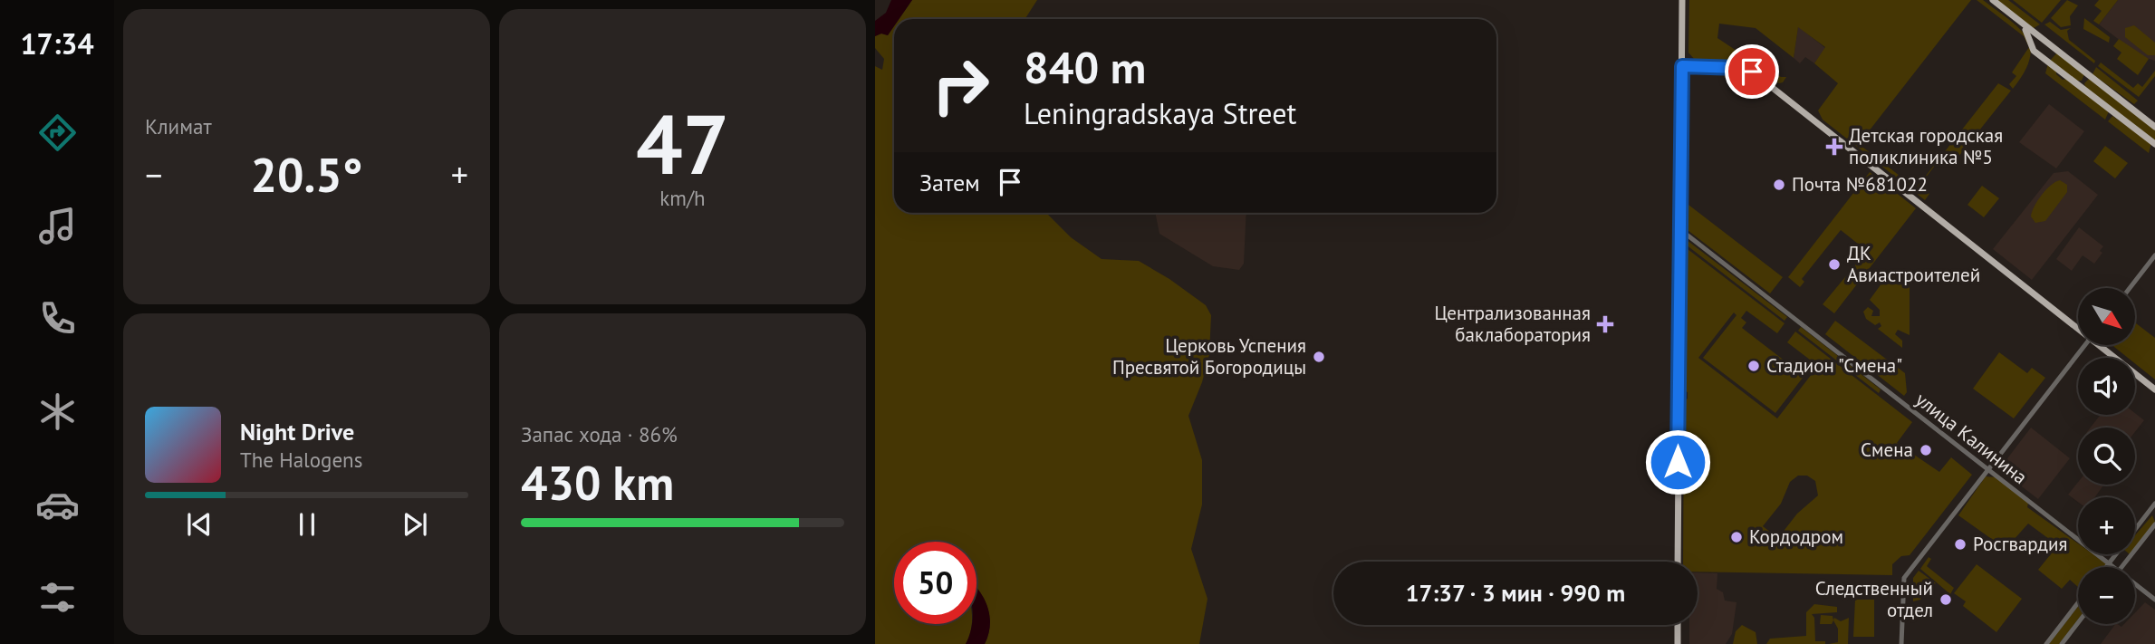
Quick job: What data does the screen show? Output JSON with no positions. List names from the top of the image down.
{
  "streets": {
    "street": ["улица Калинина"]
  },
  "places": {
    "health": ["Детская городская поликлиника №5", "Централизованная баклаборатория"],
    "other": [
      "Почта №681022",
      "ДК Авиастроителей",
      "Церковь Успения Пресвятой Богородицы",
      "Стадион \"Смена\"",
      "Смена",
      "Кордодром",
      "Росгвардия",
      "Следственный отдел"
    ]
  },
  "north": "bottom right",
  "page": {
    "tabs": "17:34",
    "tile": [
      "Климат",
      ["47", "km/h"],
      ["Запас хода · 86%", "430 km"]
    ],
    "turn": ["840 m", "Leningradskaya Street"],
    "heat": ["−", "20.5°", "+"],
    "then": "Затем",
    "map_buttons": ["+", "−"],
    "song": ["Night Drive", "The Halogens"],
    "limit": "50",
    "trip": "17:37 · 3 мин · 990 m"
  }
}
